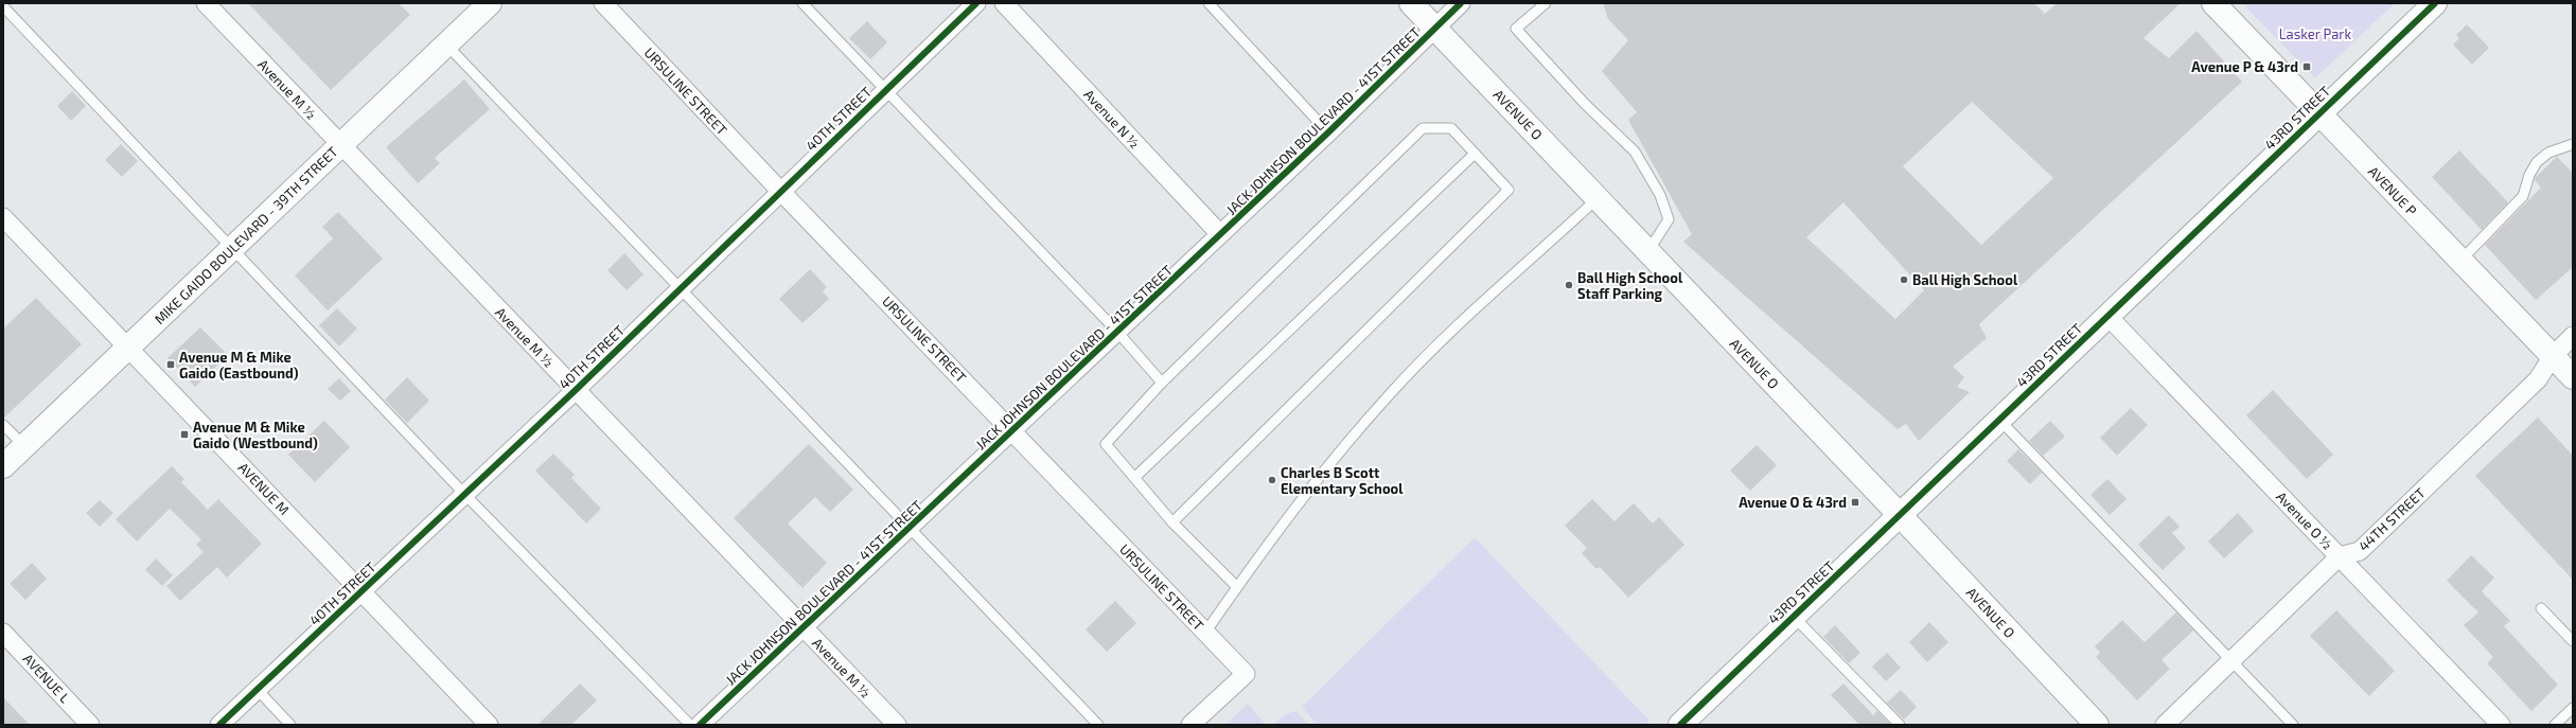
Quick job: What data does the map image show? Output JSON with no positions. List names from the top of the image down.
{
  "streets": {
    "main road": [
      "AVENUE O",
      "43RD STREET",
      "AVENUE P",
      "MIKE GAIDO BOULEVARD - 39TH STREET"
    ],
    "street": [
      "Avenue M ½",
      "URSULINE STREET",
      "40TH STREET",
      "Avenue N ½",
      "JACK JOHNSON BOULEVARD - 41ST STREET",
      "AVENUE M",
      "44TH STREET",
      "Avenue O ½",
      "AVENUE L"
    ]
  },
  "crossings": [
    ["Avenue M ½", "40TH STREET"],
    ["Avenue M ½", "JACK JOHNSON BOULEVARD - 41ST STREET"],
    ["Avenue M ½", "MIKE GAIDO BOULEVARD - 39TH STREET"],
    ["URSULINE STREET", "40TH STREET"],
    ["URSULINE STREET", "JACK JOHNSON BOULEVARD - 41ST STREET"],
    ["AVENUE O", "43RD STREET"],
    ["AVENUE O", "JACK JOHNSON BOULEVARD - 41ST STREET"],
    ["43RD STREET", "AVENUE P"],
    ["43RD STREET", "Avenue O ½"],
    ["40TH STREET", "AVENUE M"],
    ["Avenue N ½", "JACK JOHNSON BOULEVARD - 41ST STREET"],
    ["AVENUE P", "44TH STREET"],
    ["MIKE GAIDO BOULEVARD - 39TH STREET", "AVENUE M"],
    ["44TH STREET", "Avenue O ½"]
  ],
  "parks": ["Lasker Park"],
  "places": {
    "transit": [
      "Avenue P & 43rd",
      "Avenue M & Mike Gaido (Eastbound)",
      "Avenue M & Mike Gaido (Westbound)",
      "Avenue O & 43rd"
    ],
    "other": ["Ball High School", "Ball High School Staff Parking", "Charles B Scott Elementary School"]
  }
}
